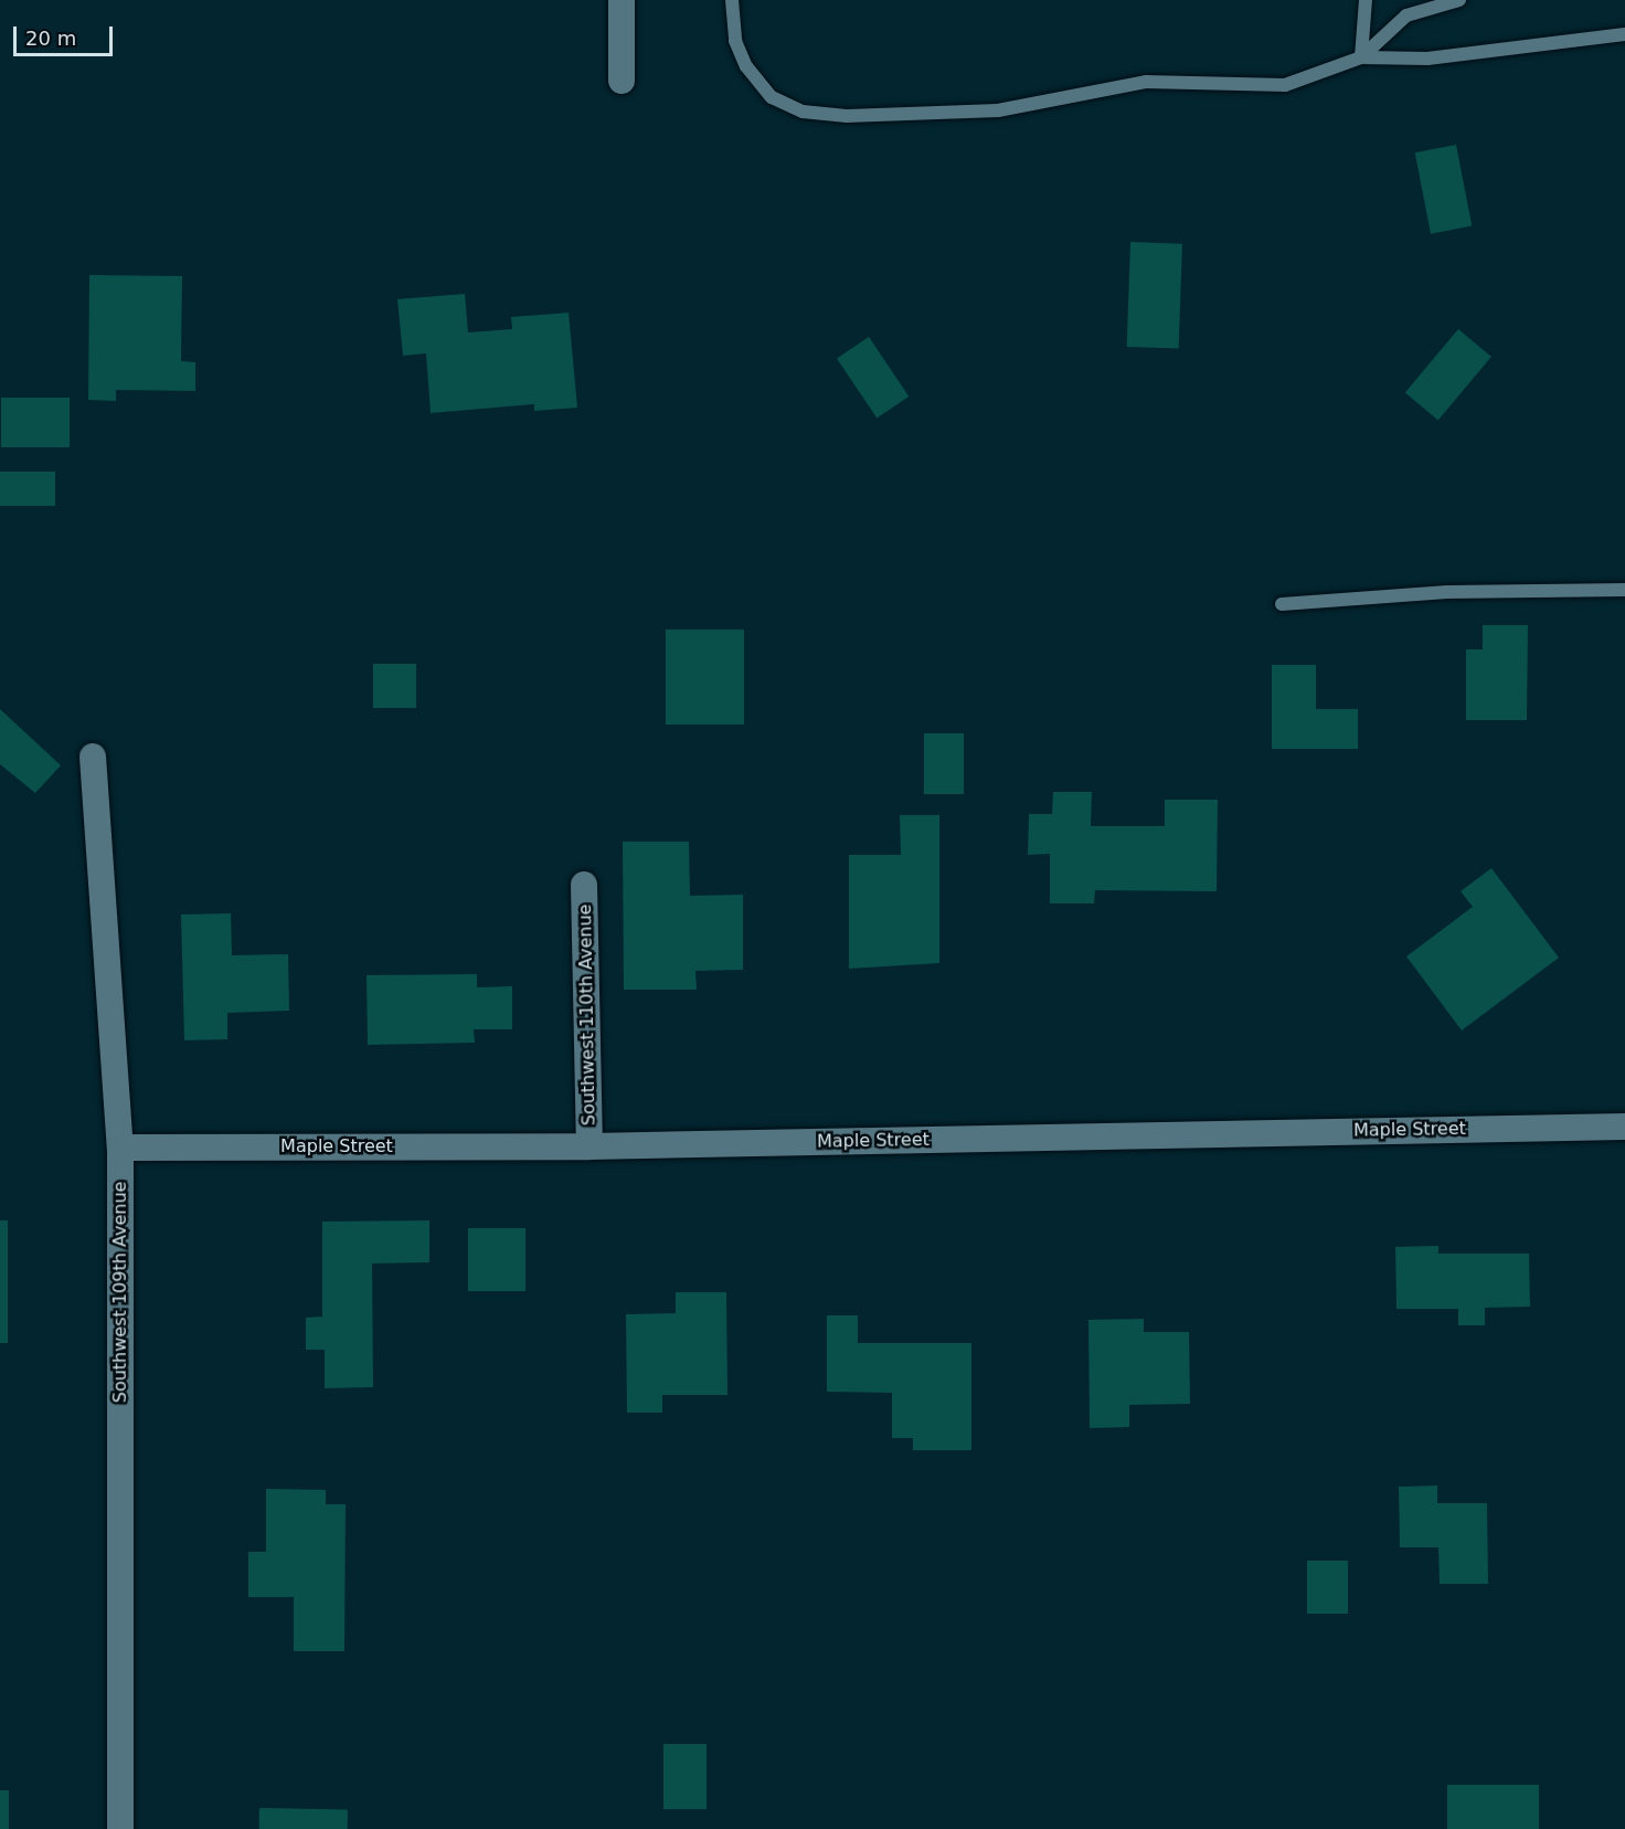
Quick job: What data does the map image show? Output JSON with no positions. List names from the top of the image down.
{
  "streets": {
    "street": ["Southwest 110th Avenue", "Maple Street", "Southwest 109th Avenue"]
  },
  "crossings": [
    ["Southwest 110th Avenue", "Maple Street"],
    ["Maple Street", "Southwest 109th Avenue"]
  ],
  "scale_bar": "20 m"
}
